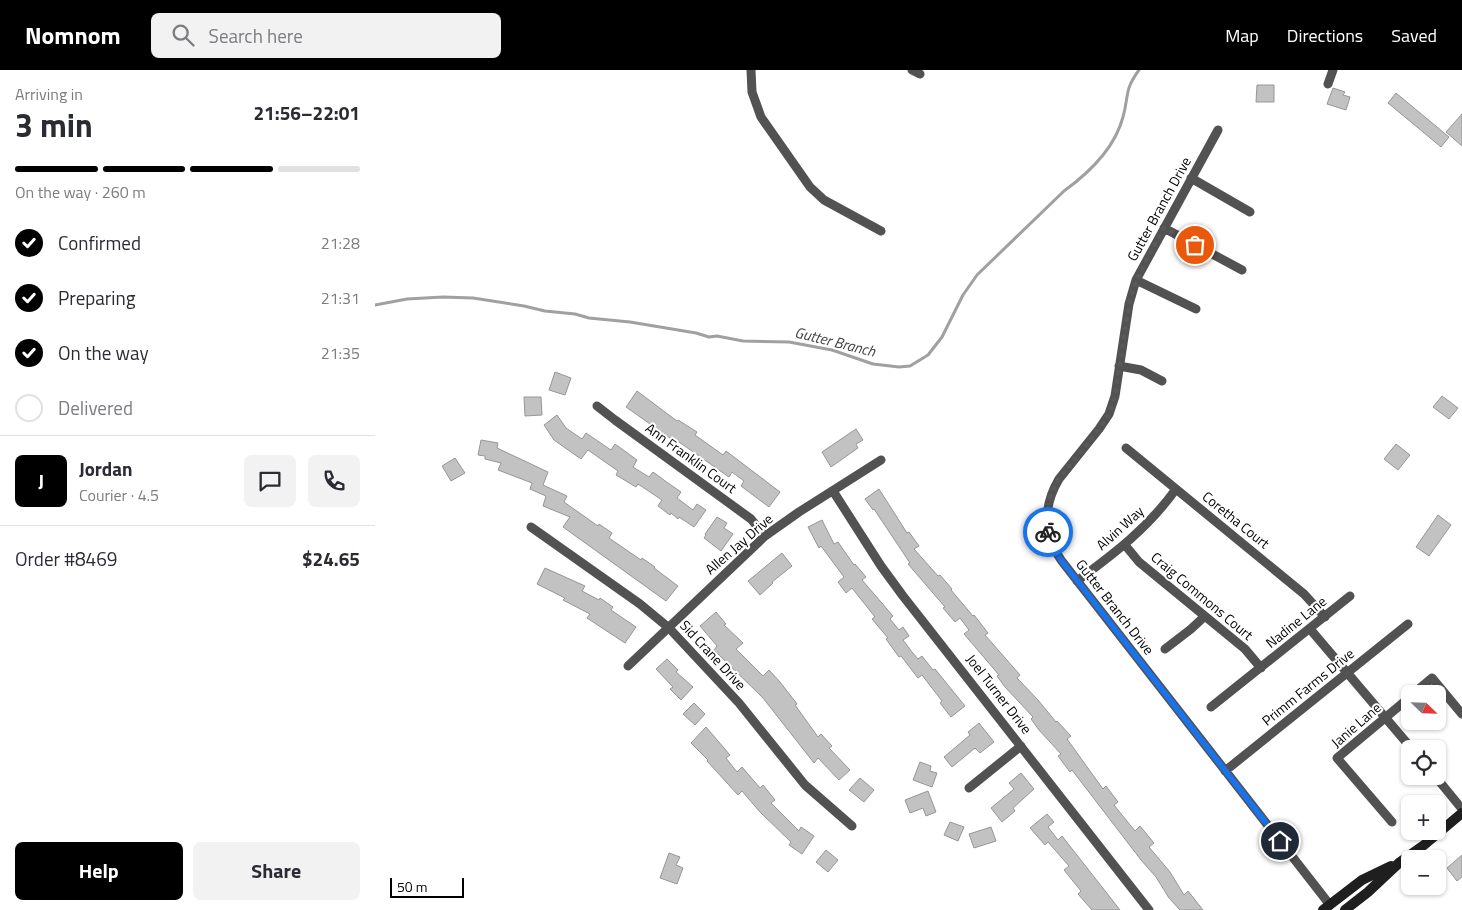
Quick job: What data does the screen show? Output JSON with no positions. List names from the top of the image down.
{
  "streets": {
    "street": [
      "Gutter Branch Drive",
      "Ann Franklin Court",
      "Coretha Court",
      "Alvin Way",
      "Allen Jay Drive",
      "Craig Commons Court",
      "Nadine Lane",
      "Sid Crane Drive",
      "Primm Farms Drive",
      "Joel Turner Drive",
      "Janie Lane"
    ]
  },
  "crossings": [
    ["Gutter Branch Drive", "Alvin Way"],
    ["Gutter Branch Drive", "Primm Farms Drive"],
    ["Ann Franklin Court", "Allen Jay Drive"],
    ["Coretha Court", "Alvin Way"],
    ["Coretha Court", "Nadine Lane"],
    ["Alvin Way", "Craig Commons Court"],
    ["Allen Jay Drive", "Sid Crane Drive"],
    ["Allen Jay Drive", "Joel Turner Drive"],
    ["Craig Commons Court", "Nadine Lane"]
  ],
  "water": ["Gutter Branch"],
  "scale_bar": "50 m",
  "north": "bottom right",
  "page": {
    "header": "Nomnom",
    "search": "Search here",
    "nav": ["Map", "Directions", "Saved"],
    "heading": ["3 min", "Arriving in", "21:56–22:01"],
    "panel": [
      "Jordan",
      "Courier · 4.5",
      "Order #8469",
      "$24.65"
    ],
    "bar": "On the way · 260 m",
    "list": [
      ["Confirmed", "21:28"],
      ["Preparing", "21:31"],
      ["On the way", "21:35"],
      "Delivered"
    ],
    "round": "J",
    "map_buttons": ["+", "−"],
    "buttons": ["Help", "Share"],
    "scale": "50 m"
  }
}
